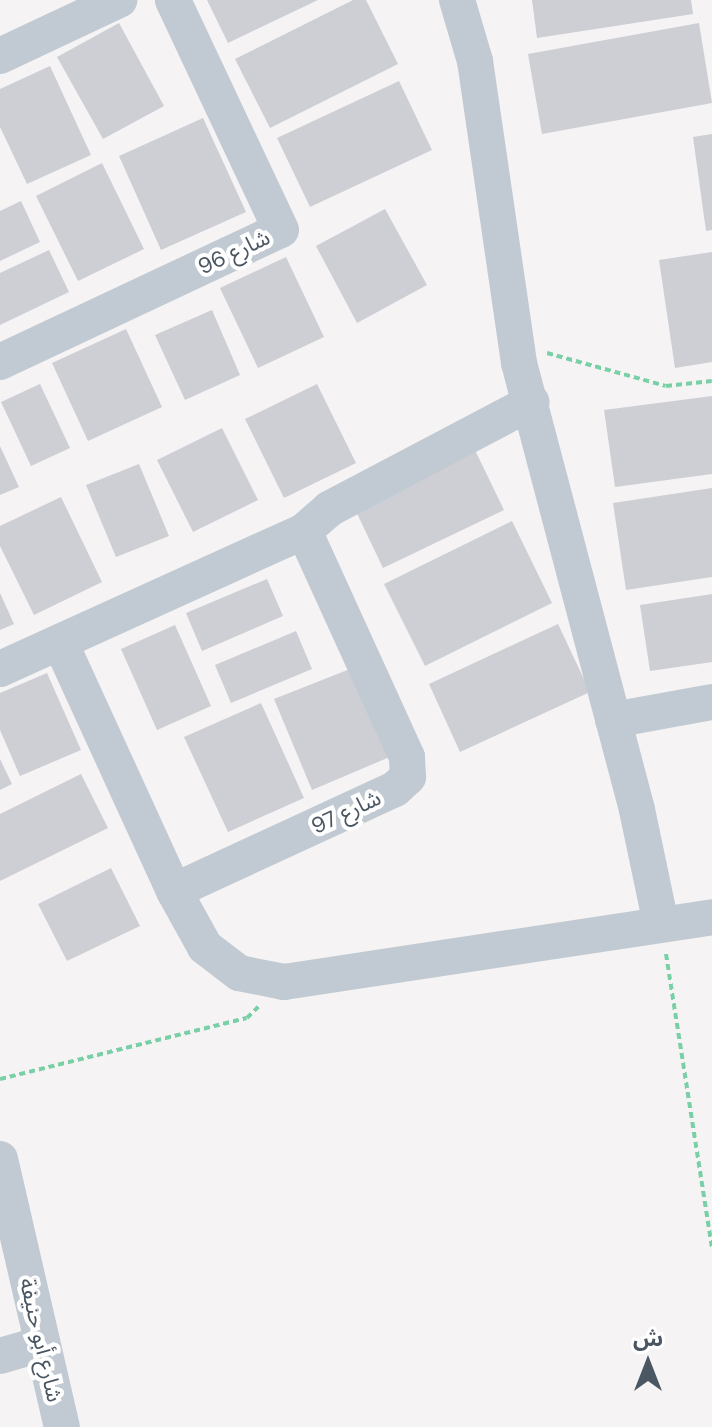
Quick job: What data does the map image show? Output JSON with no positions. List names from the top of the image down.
{
  "streets": {
    "street": ["شارع 96", "شارع 97", "شارع أبو حنيفة"]
  },
  "north": "top"
}
